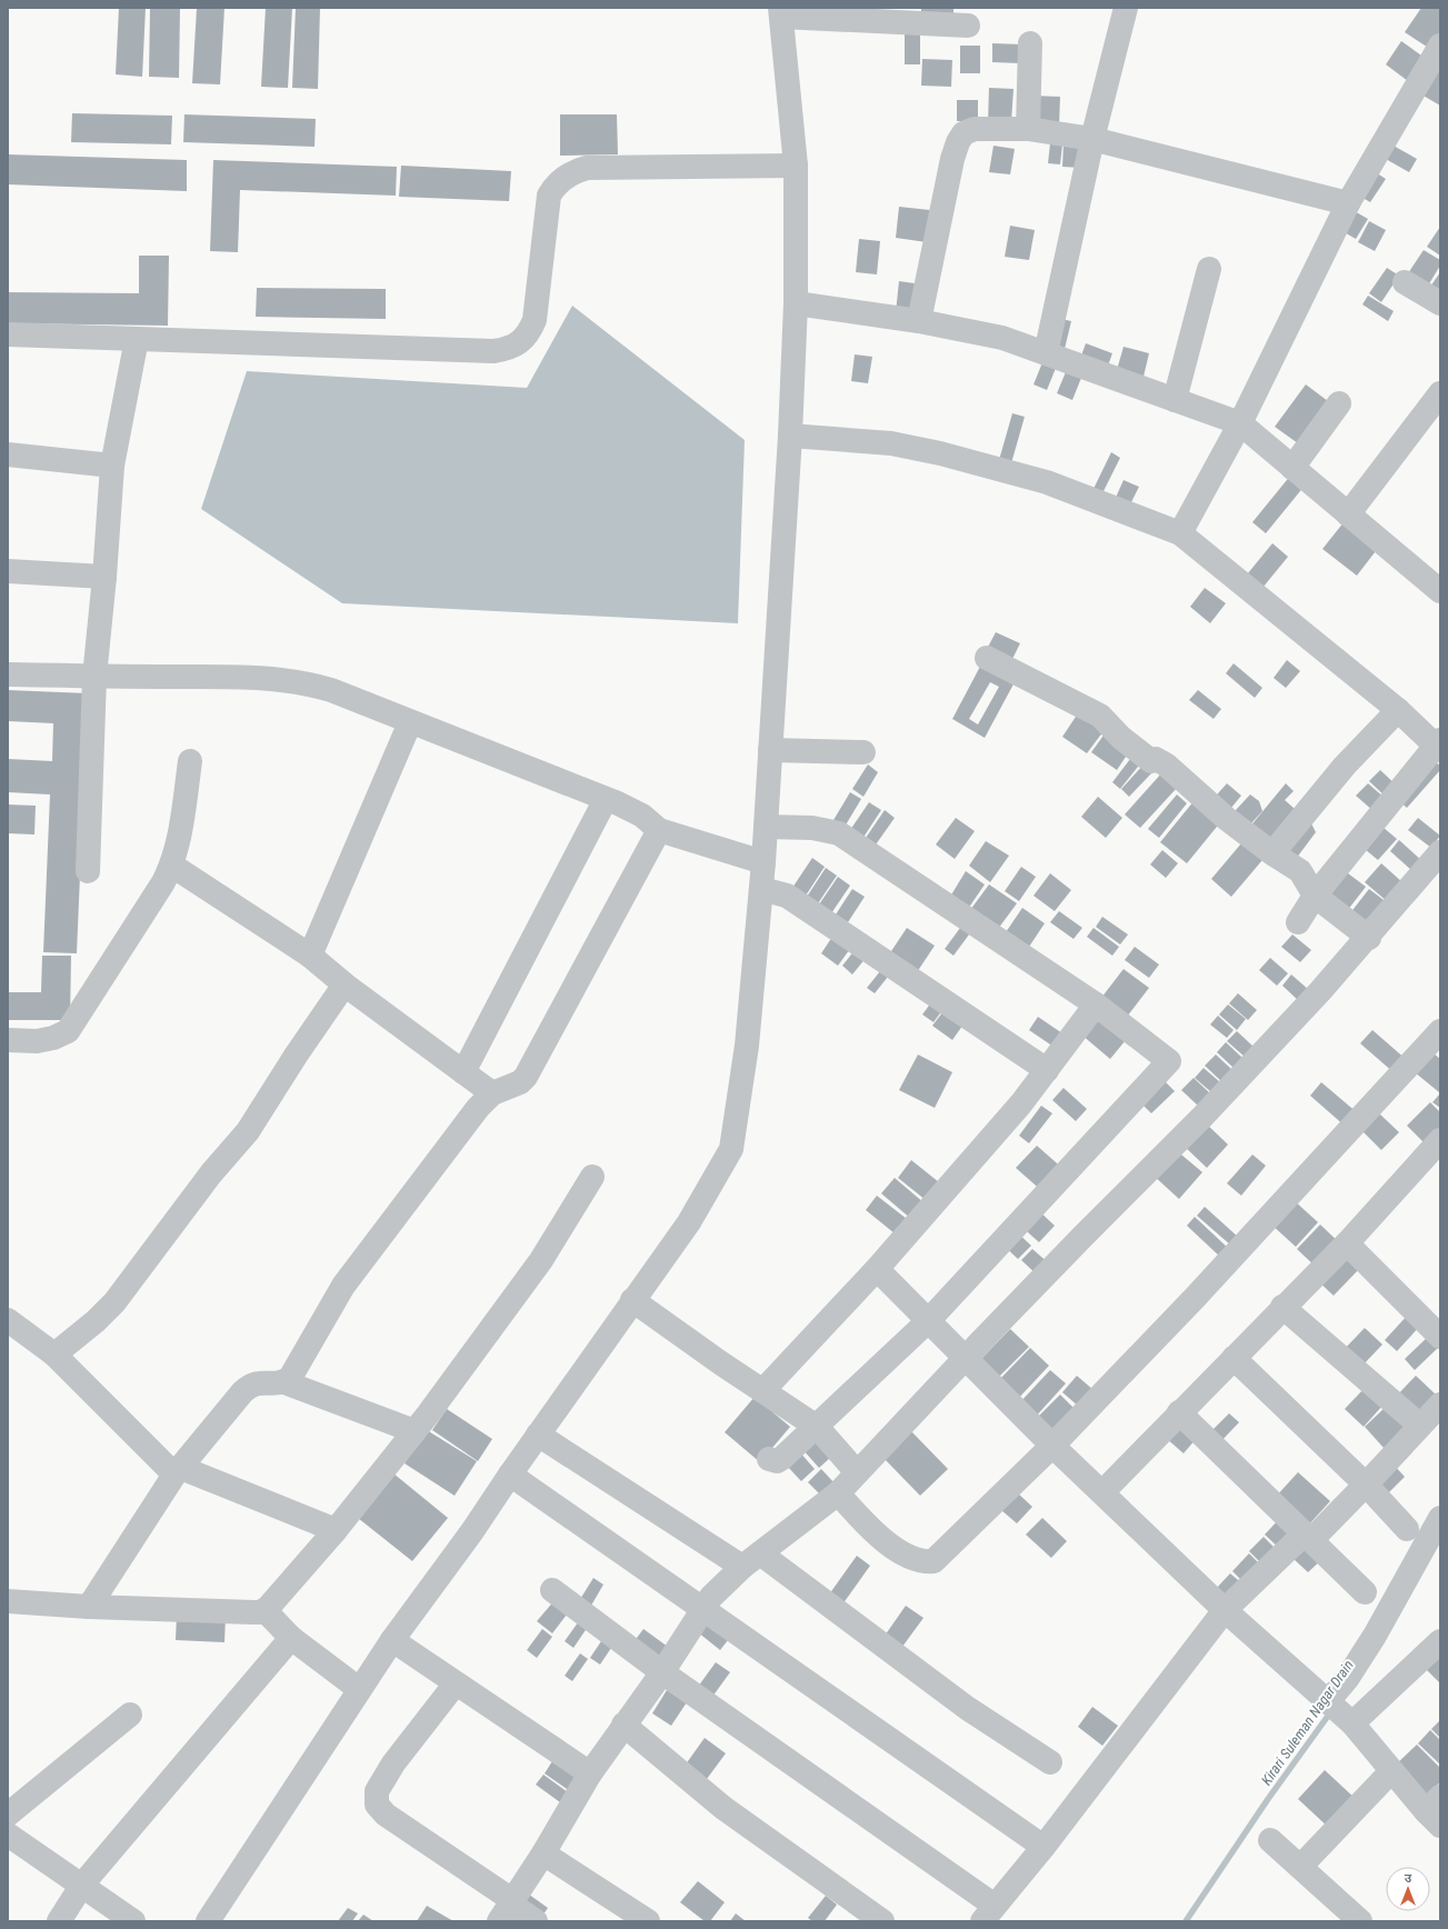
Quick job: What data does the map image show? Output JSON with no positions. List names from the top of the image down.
{
  "water": ["Kirari Suleman Nagar Drain"],
  "north": "top"
}
